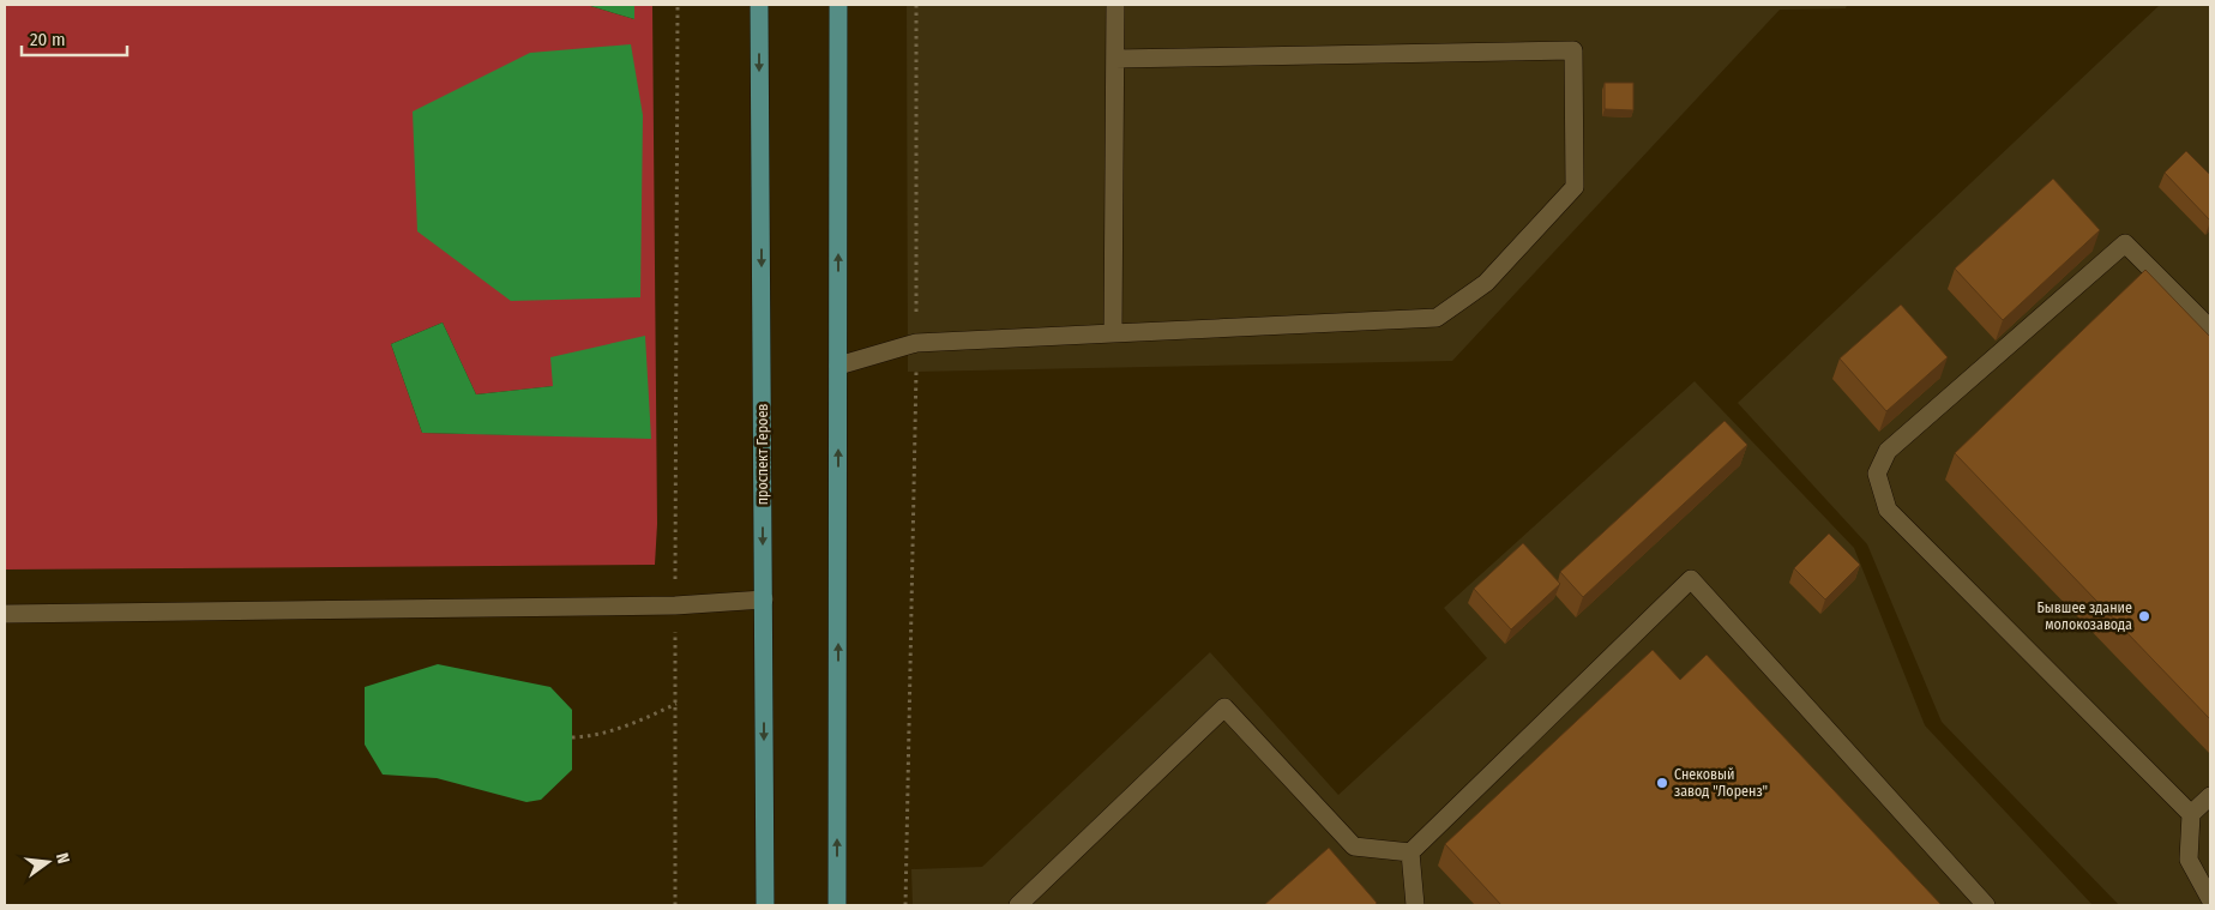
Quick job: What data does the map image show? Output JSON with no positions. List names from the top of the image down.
{
  "streets": {
    "main road": ["проспект Героев"]
  },
  "places": ["Бывшее здание молокозавода", "Снековый завод \"Лоренз\""],
  "scale_bar": "20 m",
  "north": "right"
}
